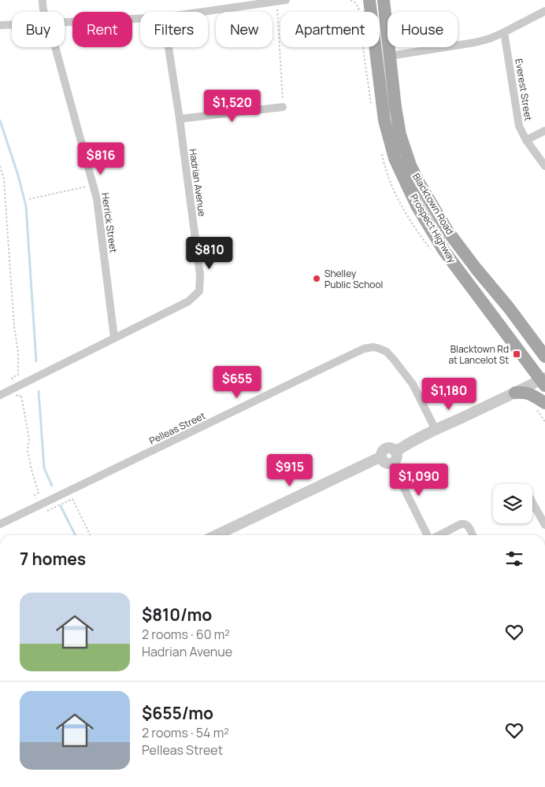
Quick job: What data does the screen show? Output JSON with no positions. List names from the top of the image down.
{
  "streets": {
    "main road": ["Blacktown Road", "Prospect Highway"],
    "street": [
      "Everest Street",
      "Hadrian Avenue",
      "Herrick Street",
      "Pelleas Street"
    ]
  },
  "crossings": [
    ["Hadrian Avenue", "Herrick Street"]
  ],
  "places": {
    "other": ["Shelley Public School"],
    "transit": ["Blacktown Rd at Lancelot St"]
  },
  "page": {
    "chip": [
      "Buy",
      "Rent",
      "Filters",
      "New",
      "Apartment",
      "House"
    ],
    "price": [
      "$1,520",
      "$816",
      "$810",
      "$655",
      "$1,180",
      "$915",
      "$1,090"
    ],
    "heading": "7 homes",
    "list": [
      {
        "name": "$810/mo",
        "note": "2 rooms · 60 m² · Hadrian Avenue"
      },
      {
        "name": "$655/mo",
        "note": "2 rooms · 54 m² · Pelleas Street"
      }
    ]
  }
}
